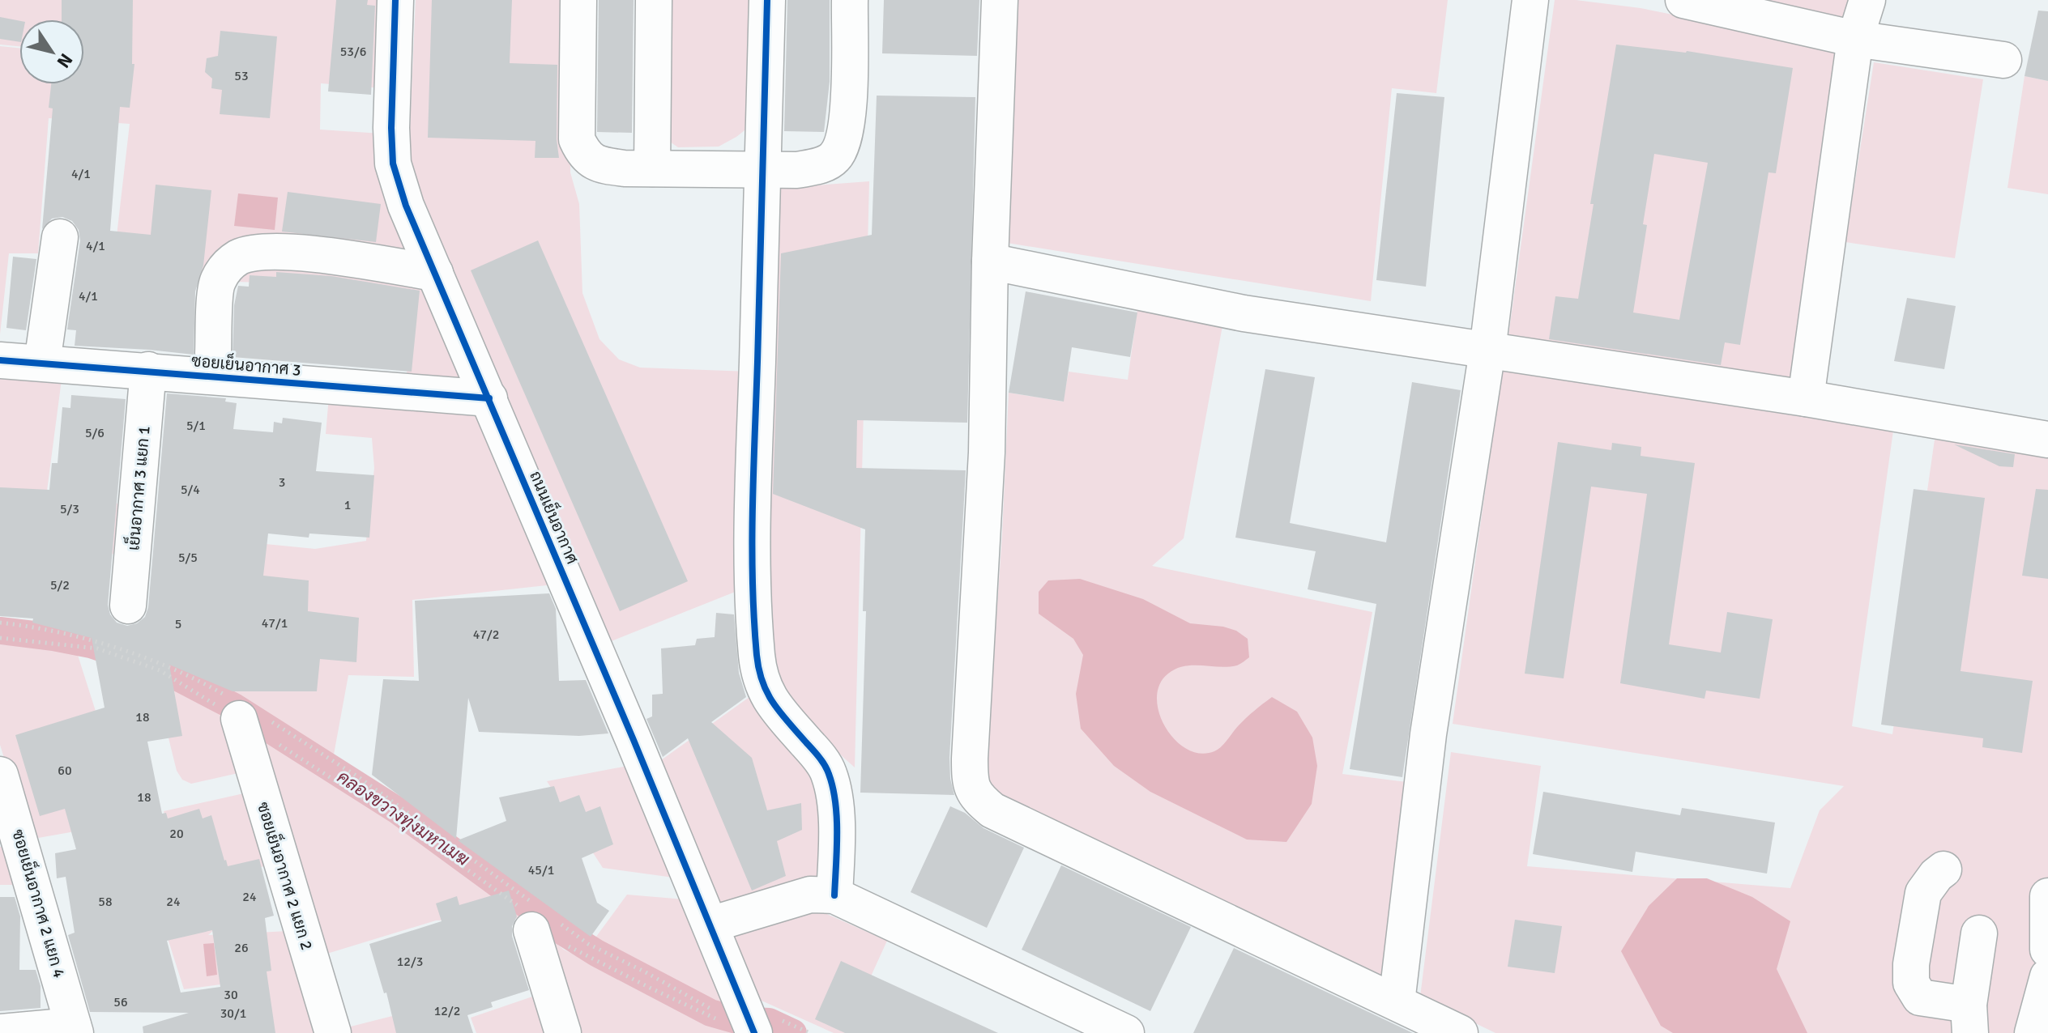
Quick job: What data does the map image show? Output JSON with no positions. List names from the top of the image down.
{
  "streets": {
    "street": [
      "ซอยเย็นอากาศ 3",
      "เย็นอากาศ 3 แยก 1",
      "ถนนเย็นอากาศ",
      "ซอยเย็นอากาศ 2 แยก 2",
      "ซอยเย็นอากาศ 2 แยก 4"
    ]
  },
  "crossings": [
    ["ซอยเย็นอากาศ 3", "เย็นอากาศ 3 แยก 1"],
    ["ซอยเย็นอากาศ 3", "ถนนเย็นอากาศ"]
  ],
  "water": ["คลองขวางทุ่งมหาเมฆ"],
  "house_numbers": [
    "53/6",
    "53",
    "4/1",
    "4/1",
    "4/1",
    "5/1",
    "5/6",
    "3",
    "5/4",
    "1",
    "5/3",
    "5/5",
    "5/2",
    "47/1",
    "5",
    "47/2",
    "18",
    "60",
    "18",
    "20",
    "45/1",
    "24",
    "58",
    "24",
    "26",
    "12/3",
    "30",
    "56",
    "12/2",
    "30/1"
  ],
  "north": "bottom right"
}
